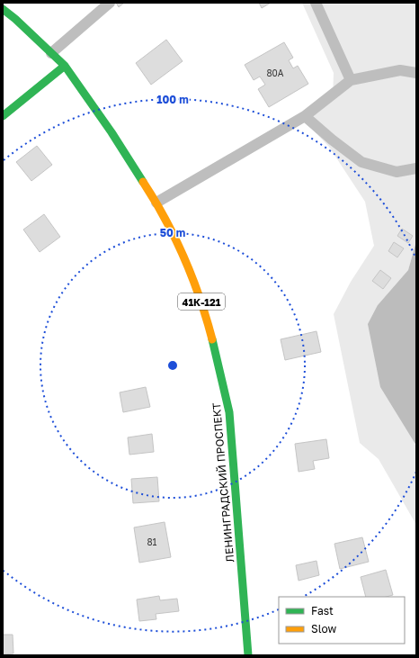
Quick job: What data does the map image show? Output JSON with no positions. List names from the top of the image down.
{
  "streets": {
    "main road": ["41К-121", "ЛЕНИНГРАДСКИЙ ПРОСПЕКТ"]
  },
  "house_numbers": ["80А", "81"],
  "legend": ["Fast", "Slow"],
  "rings": ["100 m", "50 m"]
}
